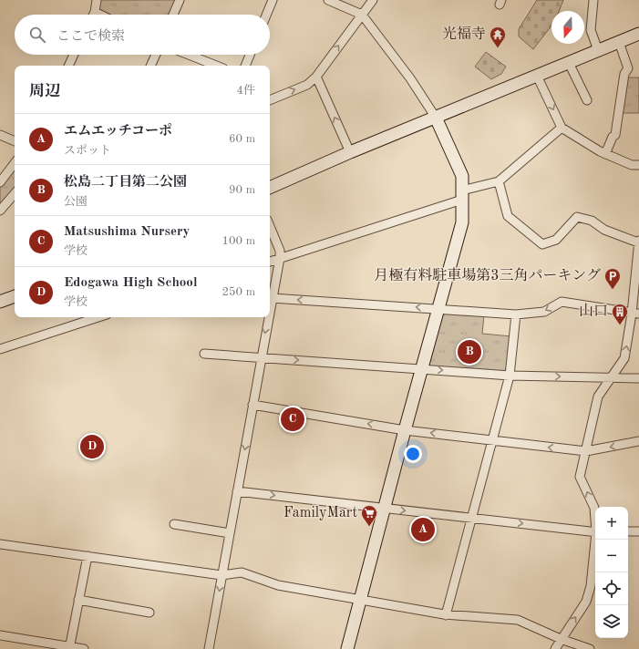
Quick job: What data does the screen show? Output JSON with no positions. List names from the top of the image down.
{
  "places": {
    "temple": ["光福寺"],
    "parking": ["月極有料駐車場第3三角パーキング"],
    "building": ["山口"],
    "supermarket": ["FamilyMart"]
  },
  "north": "bottom",
  "page": {
    "search": "ここで検索",
    "heading": ["周辺", "4件"],
    "list": [
      {
        "mark": "A",
        "name": "エムエッチコーポ",
        "note": "スポット",
        "value": "60 m"
      },
      {
        "mark": "B",
        "name": "松島二丁目第二公園",
        "note": "公園",
        "value": "90 m"
      },
      {
        "mark": "C",
        "name": "Matsushima Nursery",
        "note": "学校",
        "value": "100 m"
      },
      {
        "mark": "D",
        "name": "Edogawa High School",
        "note": "学校",
        "value": "250 m"
      }
    ],
    "pins": [
      "B",
      "C",
      "D",
      "A"
    ],
    "map_buttons": ["+", "−"]
  }
}
